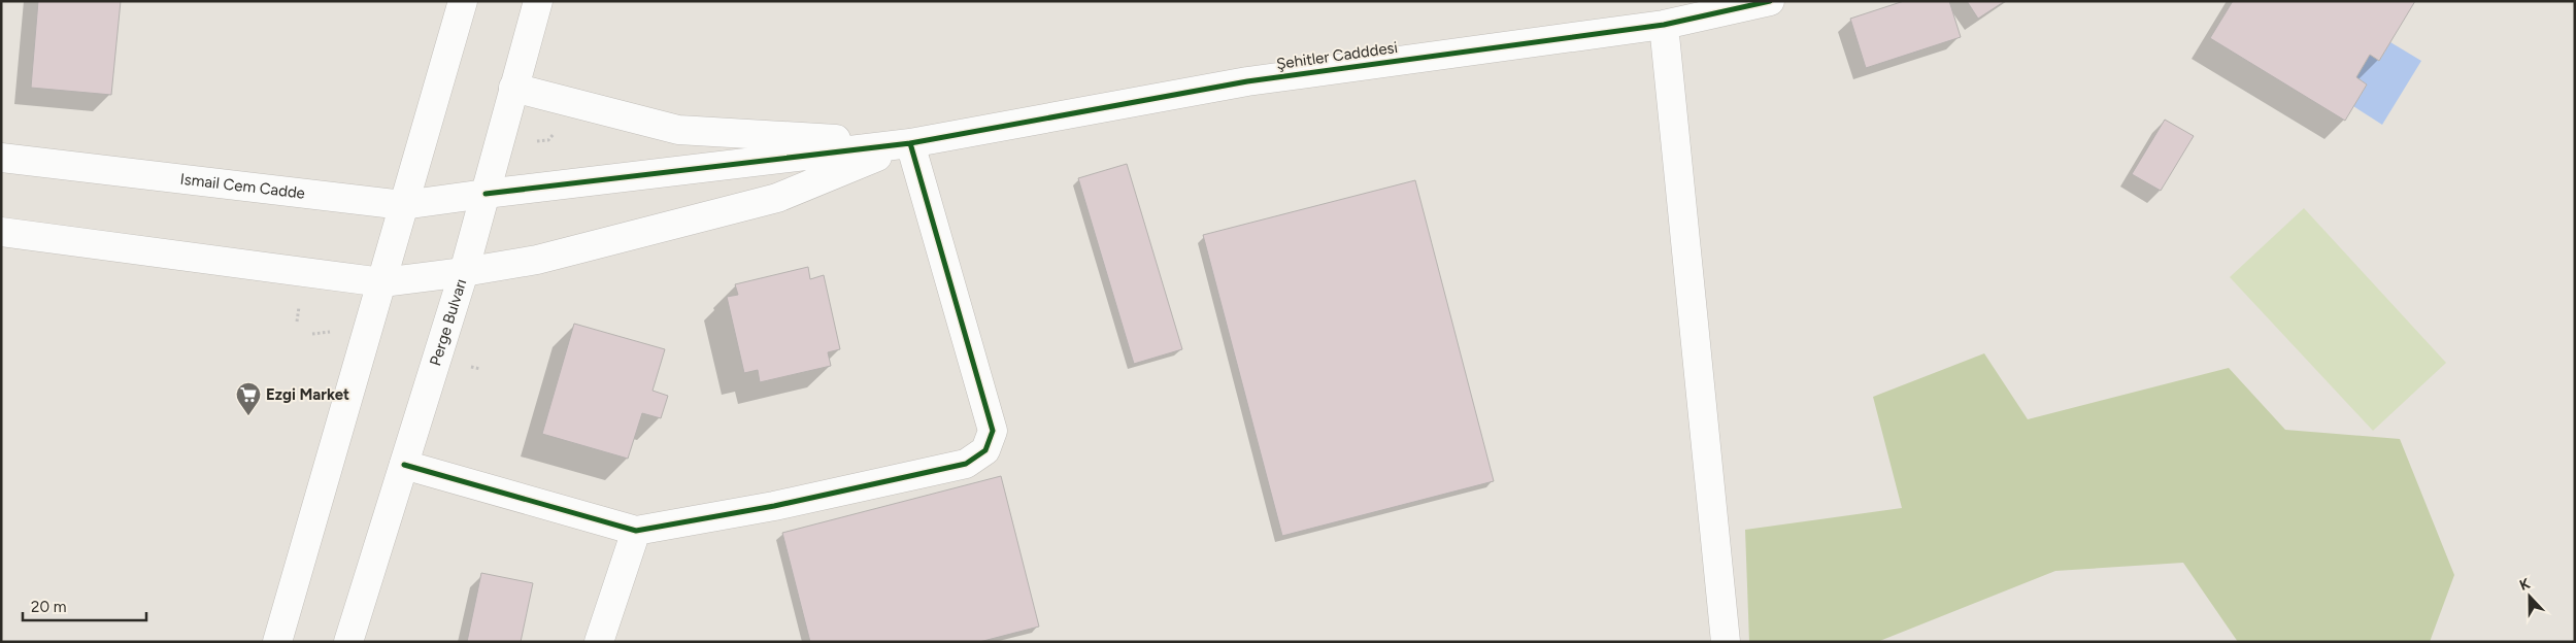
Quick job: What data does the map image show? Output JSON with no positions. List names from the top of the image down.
{
  "streets": {
    "street": ["Şehitler Cadddesi", "Ismail Cem Cadde", "Perge Bulvarı"]
  },
  "crossings": [
    ["Şehitler Cadddesi", "Ismail Cem Cadde"],
    ["Ismail Cem Cadde", "Perge Bulvarı"]
  ],
  "places": {
    "supermarket": ["Ezgi Market"]
  },
  "scale_bar": "20 m",
  "north": "top"
}
